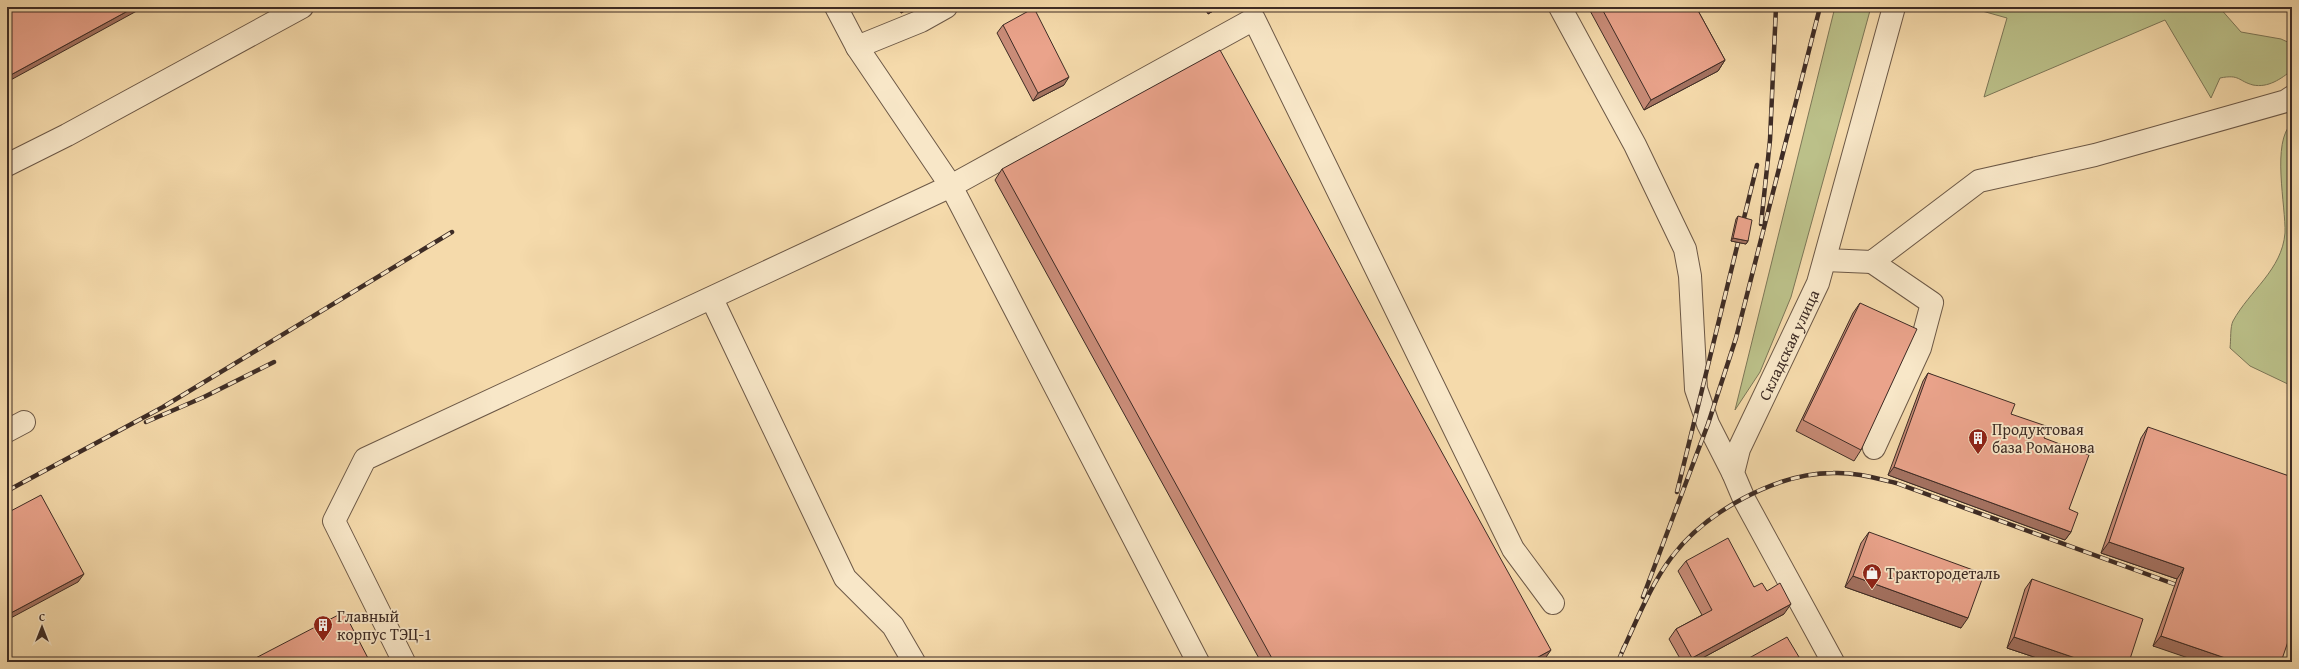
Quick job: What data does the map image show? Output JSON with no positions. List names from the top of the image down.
{
  "streets": {
    "street": ["Складская улица"]
  },
  "places": {
    "building": ["Продуктовая база Романова", "Главный корпус ТЭЦ-1"],
    "shop": ["Трактородеталь"]
  },
  "north": "top"
}
